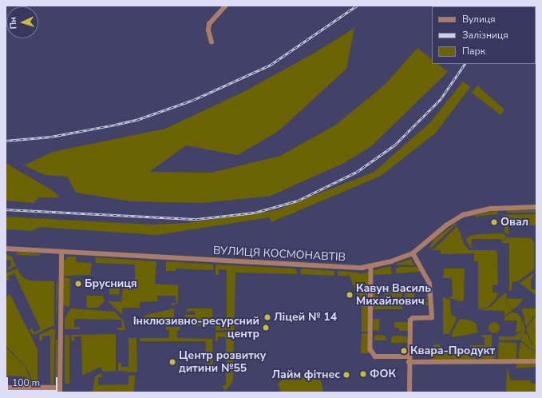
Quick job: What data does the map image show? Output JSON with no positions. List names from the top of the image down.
{
  "streets": {
    "street": ["ВУЛИЦЯ КОСМОНАВТІВ"]
  },
  "places": [
    "Овал",
    "Брусниця",
    "Кавун Василь Михайлович",
    "Ліцей № 14",
    "Інклюзивно-ресурсний центр",
    "Квара-Продукт",
    "Центр розвитку дитини №55",
    "ФОК",
    "Лайм фітнес"
  ],
  "legend": ["Вулиця", "Залізниця", "Парк"],
  "scale_bar": "100 m",
  "north": "left"
}
